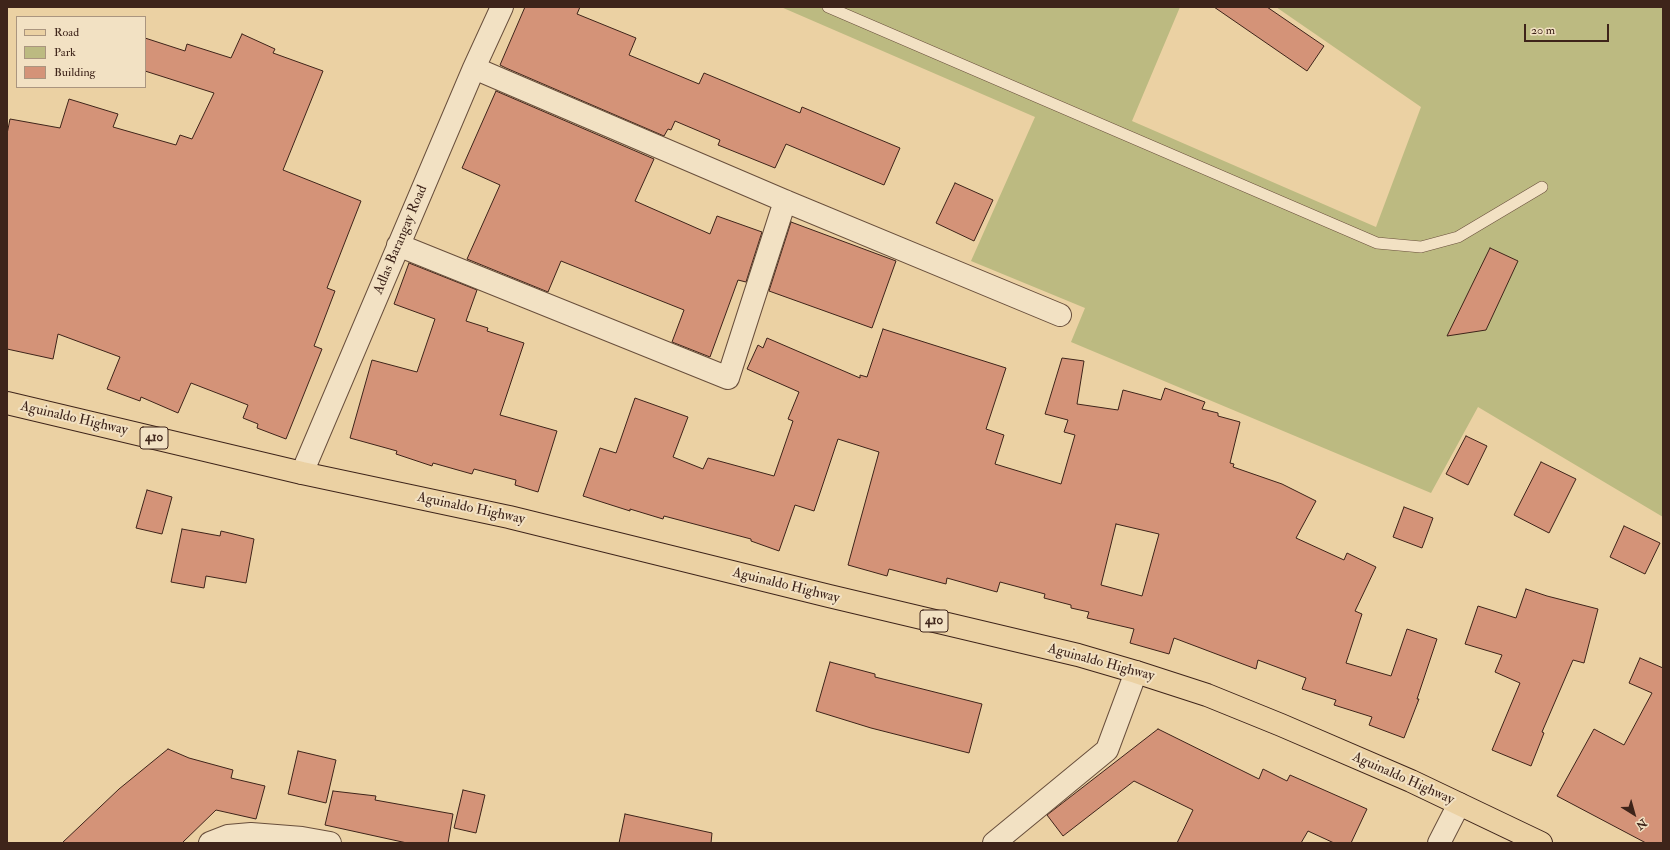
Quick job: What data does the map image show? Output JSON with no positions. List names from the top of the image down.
{
  "streets": {
    "main road": ["Aguinaldo Highway", "410"],
    "street": ["Adlas Barangay Road"]
  },
  "crossings": [
    ["Adlas Barangay Road", "Aguinaldo Highway"]
  ],
  "legend": ["Road", "Park", "Building"],
  "scale_bar": "20 m",
  "north": "bottom right"
}
